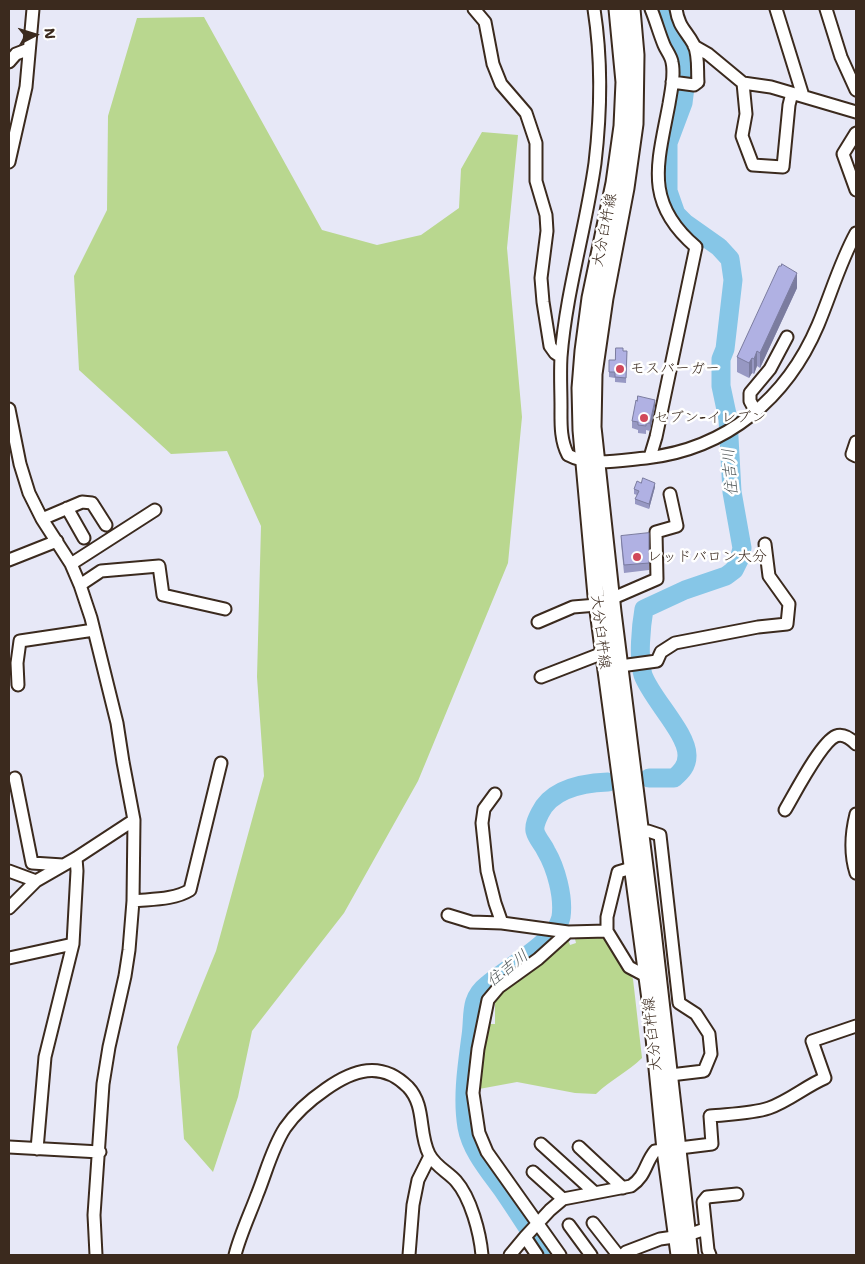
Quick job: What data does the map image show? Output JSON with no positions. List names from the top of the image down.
{
  "streets": {
    "main road": ["大分臼杵線"]
  },
  "water": ["住吉川"],
  "places": ["モスバーガー", "セブン-イレブン", "レッドバロン大分"],
  "north": "right"
}
